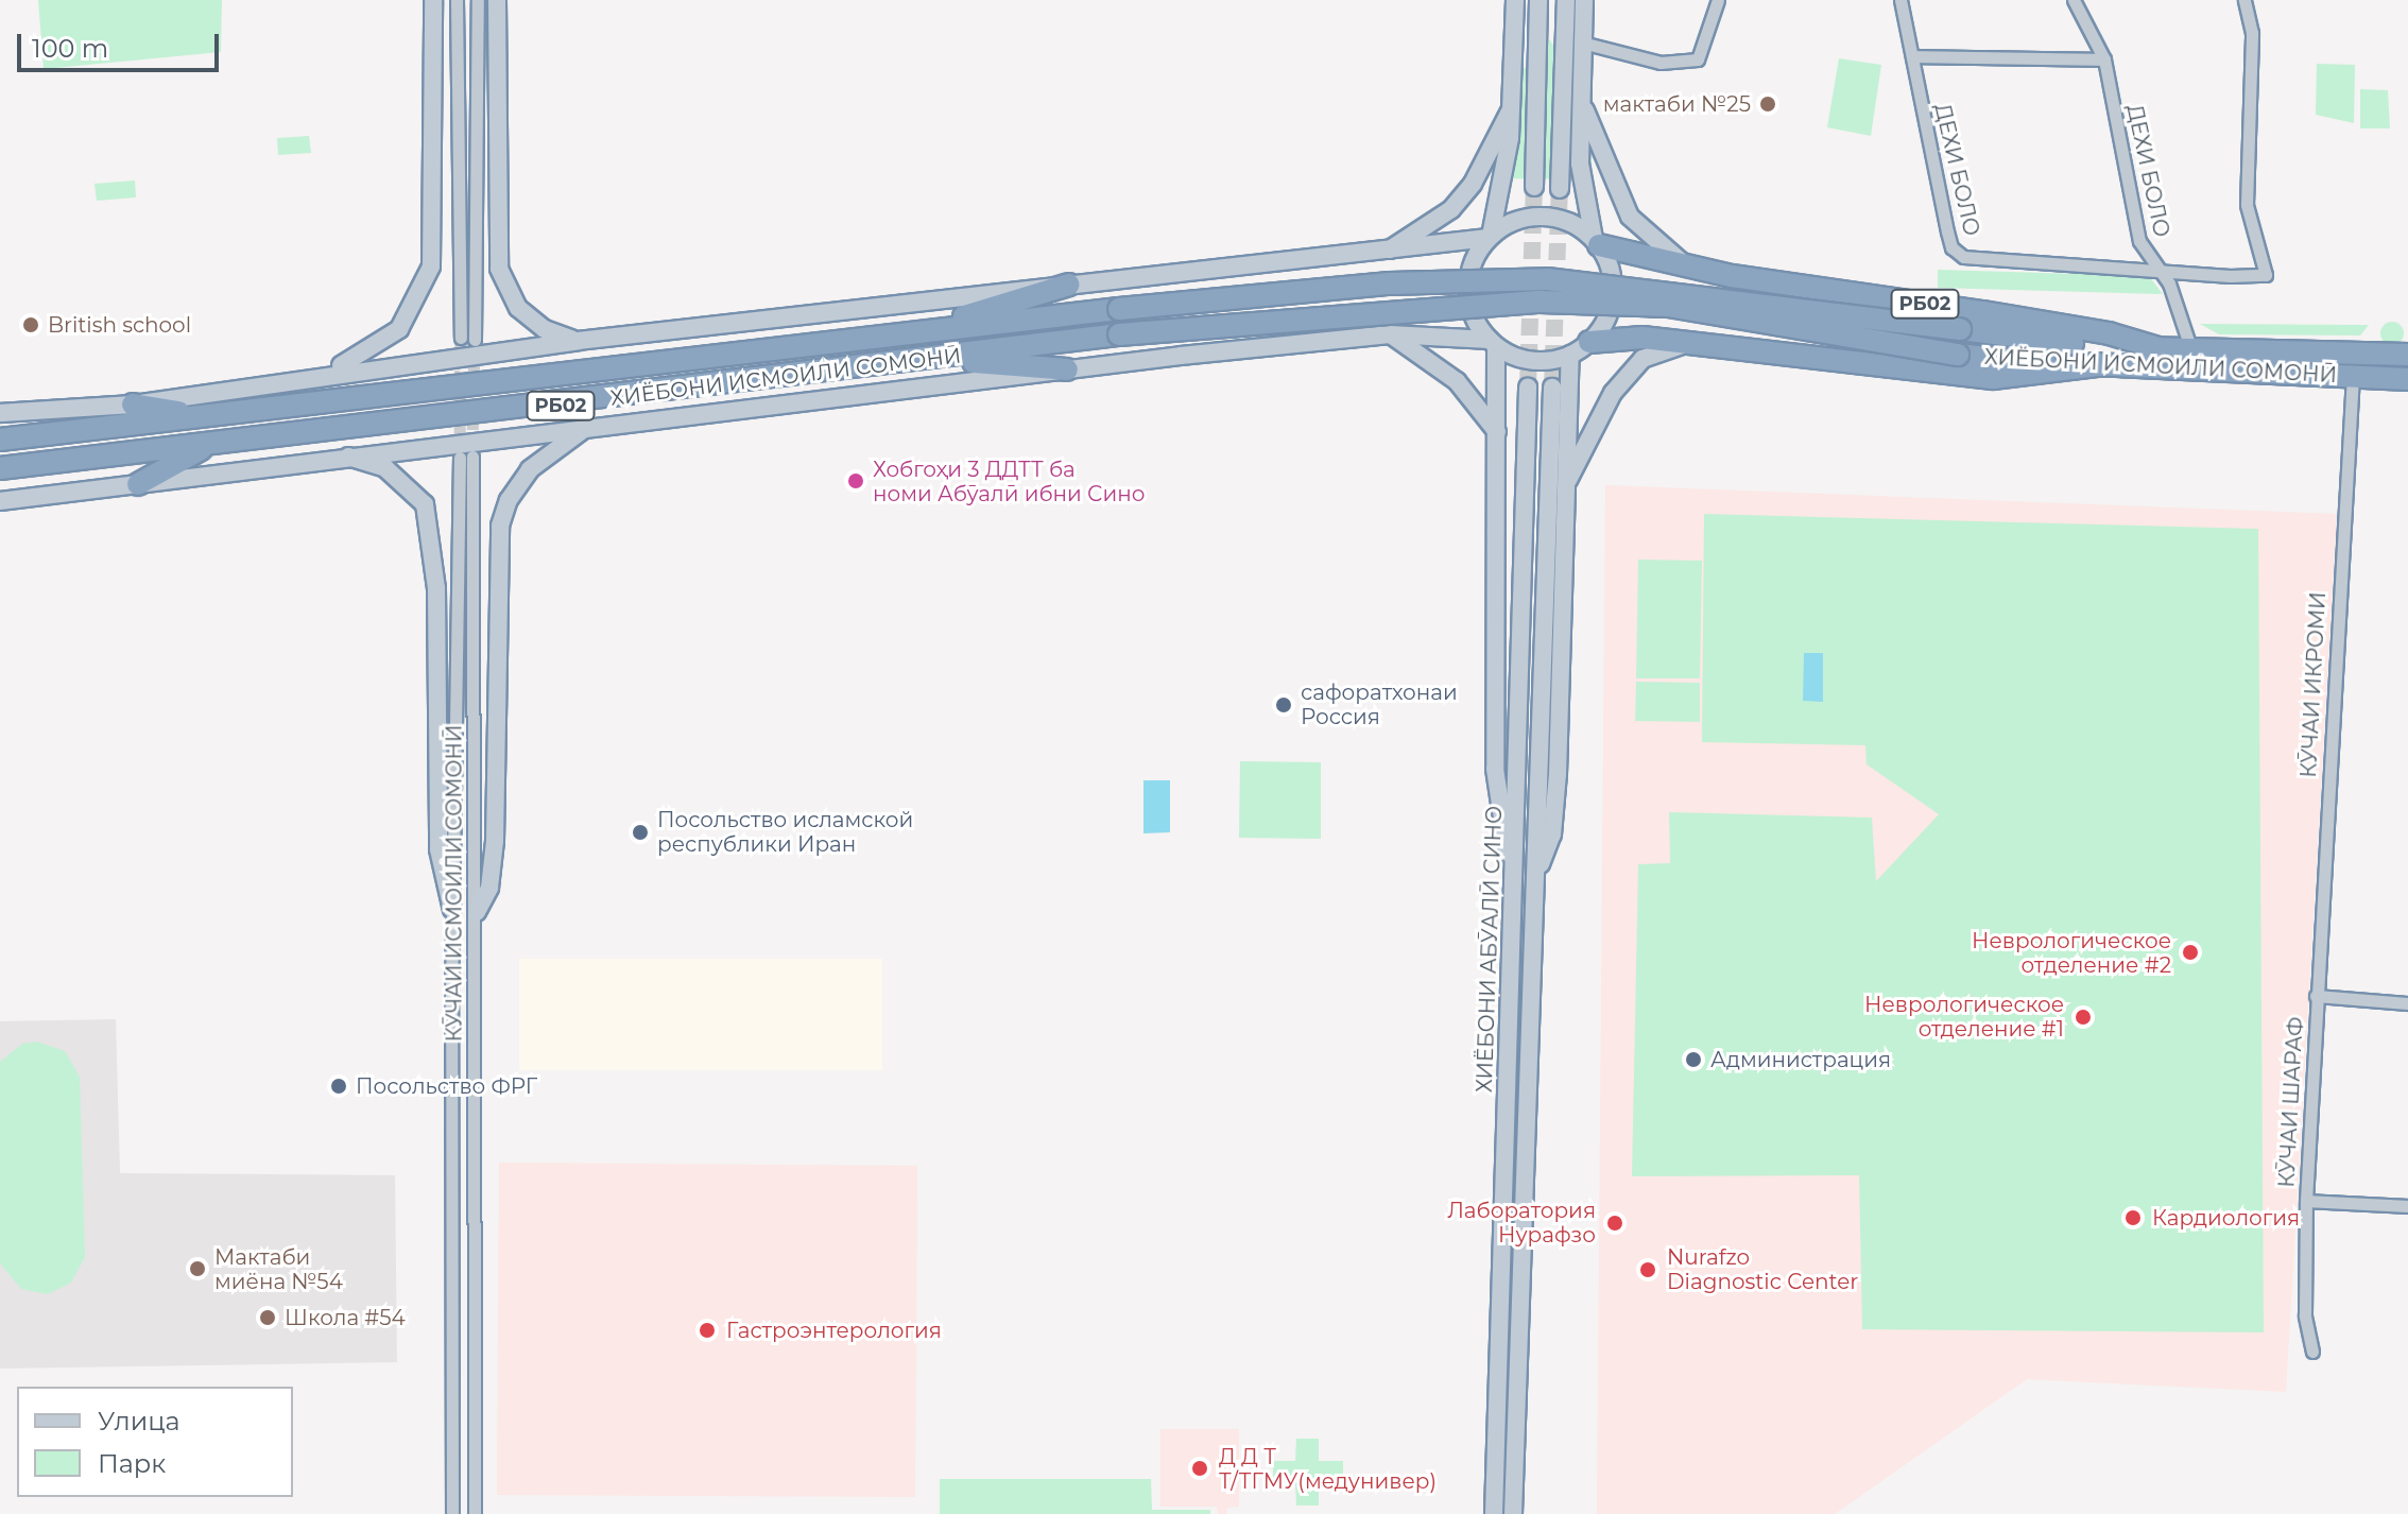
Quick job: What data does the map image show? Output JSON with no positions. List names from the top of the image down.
{
  "streets": {
    "highway": ["РБ02", "ХИЁБОНИ ИСМОИЛИ СОМОНӢ"],
    "main road": ["ХИЁБОНИ АБӮАЛӢ СИНО"],
    "street": [
      "ДЕХИ БОЛО",
      "КӮЧАИ ИКРОМИ",
      "КӮЧАИ ИСМОИЛИ СОМОНӢ",
      "КӮЧАИ ШАРАФ"
    ]
  },
  "crossings": [
    ["ДЕХИ БОЛО", "ХИЁБОНИ ИСМОИЛИ СОМОНӢ"],
    ["РБ02", "ХИЁБОНИ ИСМОИЛИ СОМОНӢ"],
    ["ХИЁБОНИ ИСМОИЛИ СОМОНӢ", "КӮЧАИ ИКРОМИ"],
    ["КӮЧАИ ИКРОМИ", "КӮЧАИ ШАРАФ"]
  ],
  "places": [
    "мактаби №25",
    "British school",
    "Хобгоҳи 3 ДДТТ ба номи Абӯалӣ ибни Сино",
    "сафоратхонаи Россия",
    "Посольство исламской республики Иран",
    "Неврологическое отделение #2",
    "Неврологическое отделение #1",
    "Администрация",
    "Посольство ФРГ",
    "Кардиология",
    "Лаборатория Нурафзо",
    "Мактаби миёна №54",
    "Nurafzo Diagnostic Center",
    "Школа #54",
    "Гастроэнтерология",
    "Д Д Т Т/ТГМУ(медунивер)"
  ],
  "legend": ["Улица", "Парк"],
  "scale_bar": "100 m"
}
